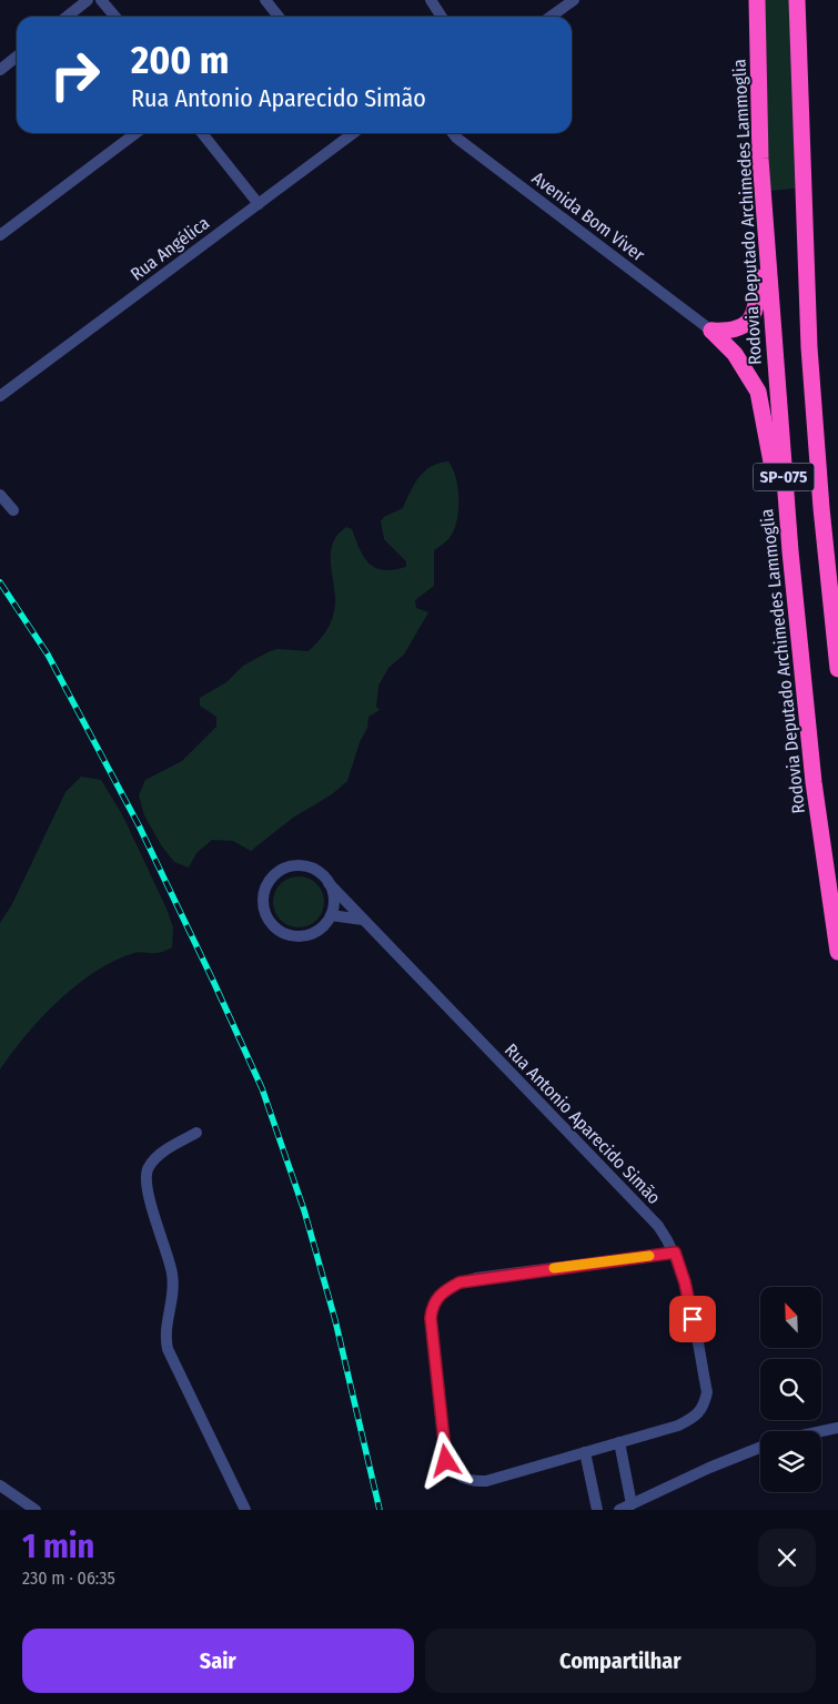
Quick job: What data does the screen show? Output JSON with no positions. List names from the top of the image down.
{
  "streets": {
    "highway": ["Rodovia Deputado Archimedes Lammoglia", "SP-075"],
    "street": ["Avenida Bom Viver", "Rua Angélica", "Rua Antonio Aparecido Simão"]
  },
  "north": "top left",
  "page": {
    "turn": ["200 m", "Rua Antonio Aparecido Simão"],
    "heading": ["1 min", "230 m · 06:35"],
    "buttons": ["Sair", "Compartilhar"]
  }
}
